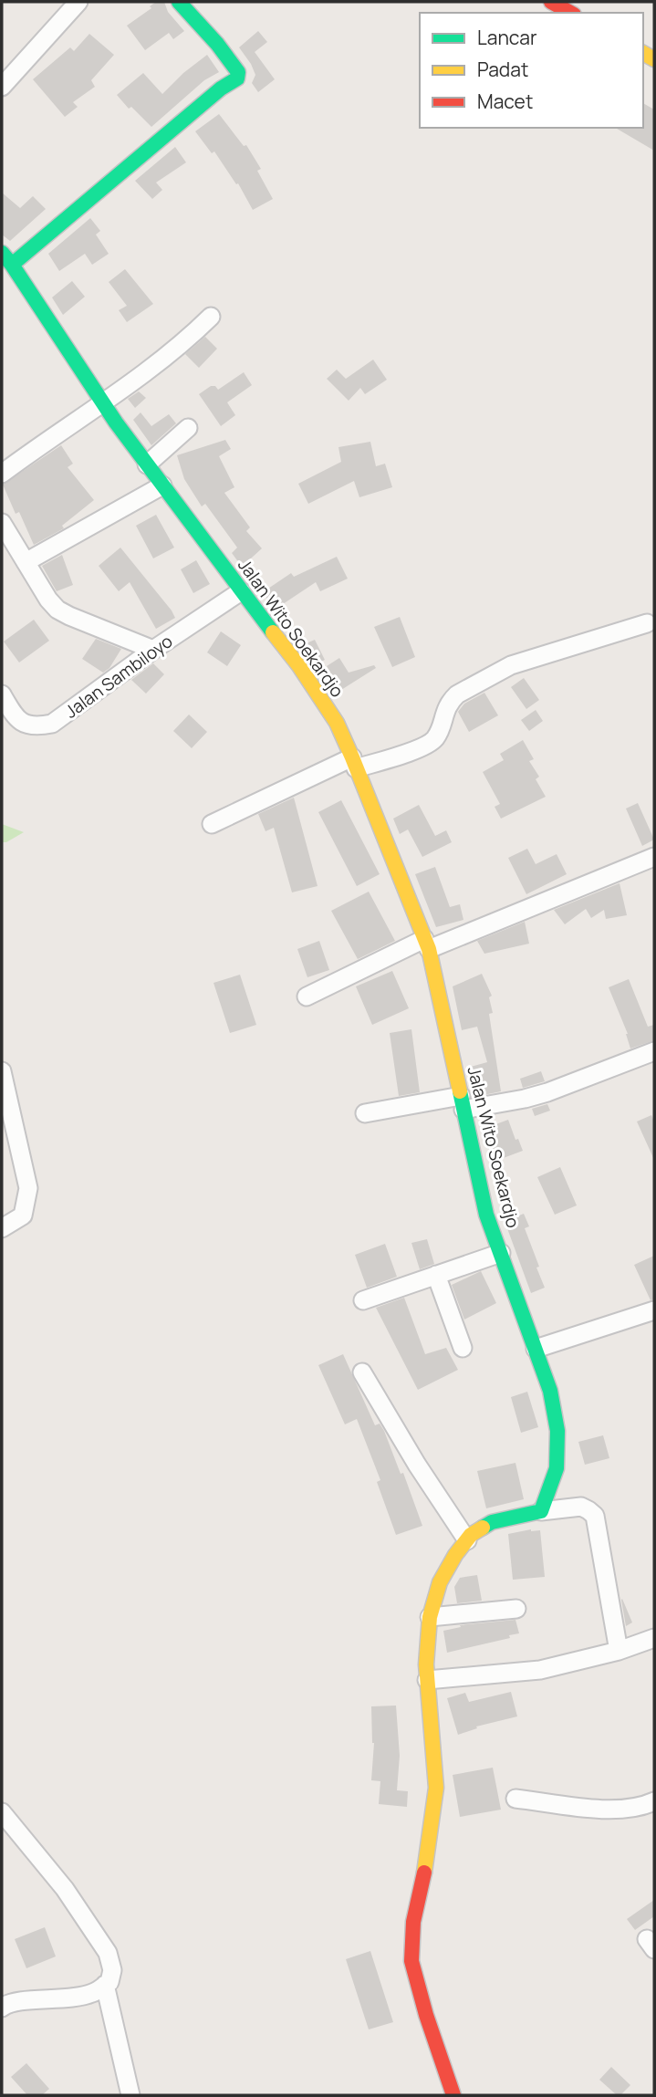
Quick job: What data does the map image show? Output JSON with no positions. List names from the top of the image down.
{
  "streets": {
    "main road": ["Jalan Wito Soekardjo"],
    "street": ["Jalan Sambiloyo"]
  },
  "crossings": [
    ["Jalan Wito Soekardjo", "Jalan Sambiloyo"]
  ],
  "legend": ["Lancar", "Padat", "Macet"]
}
